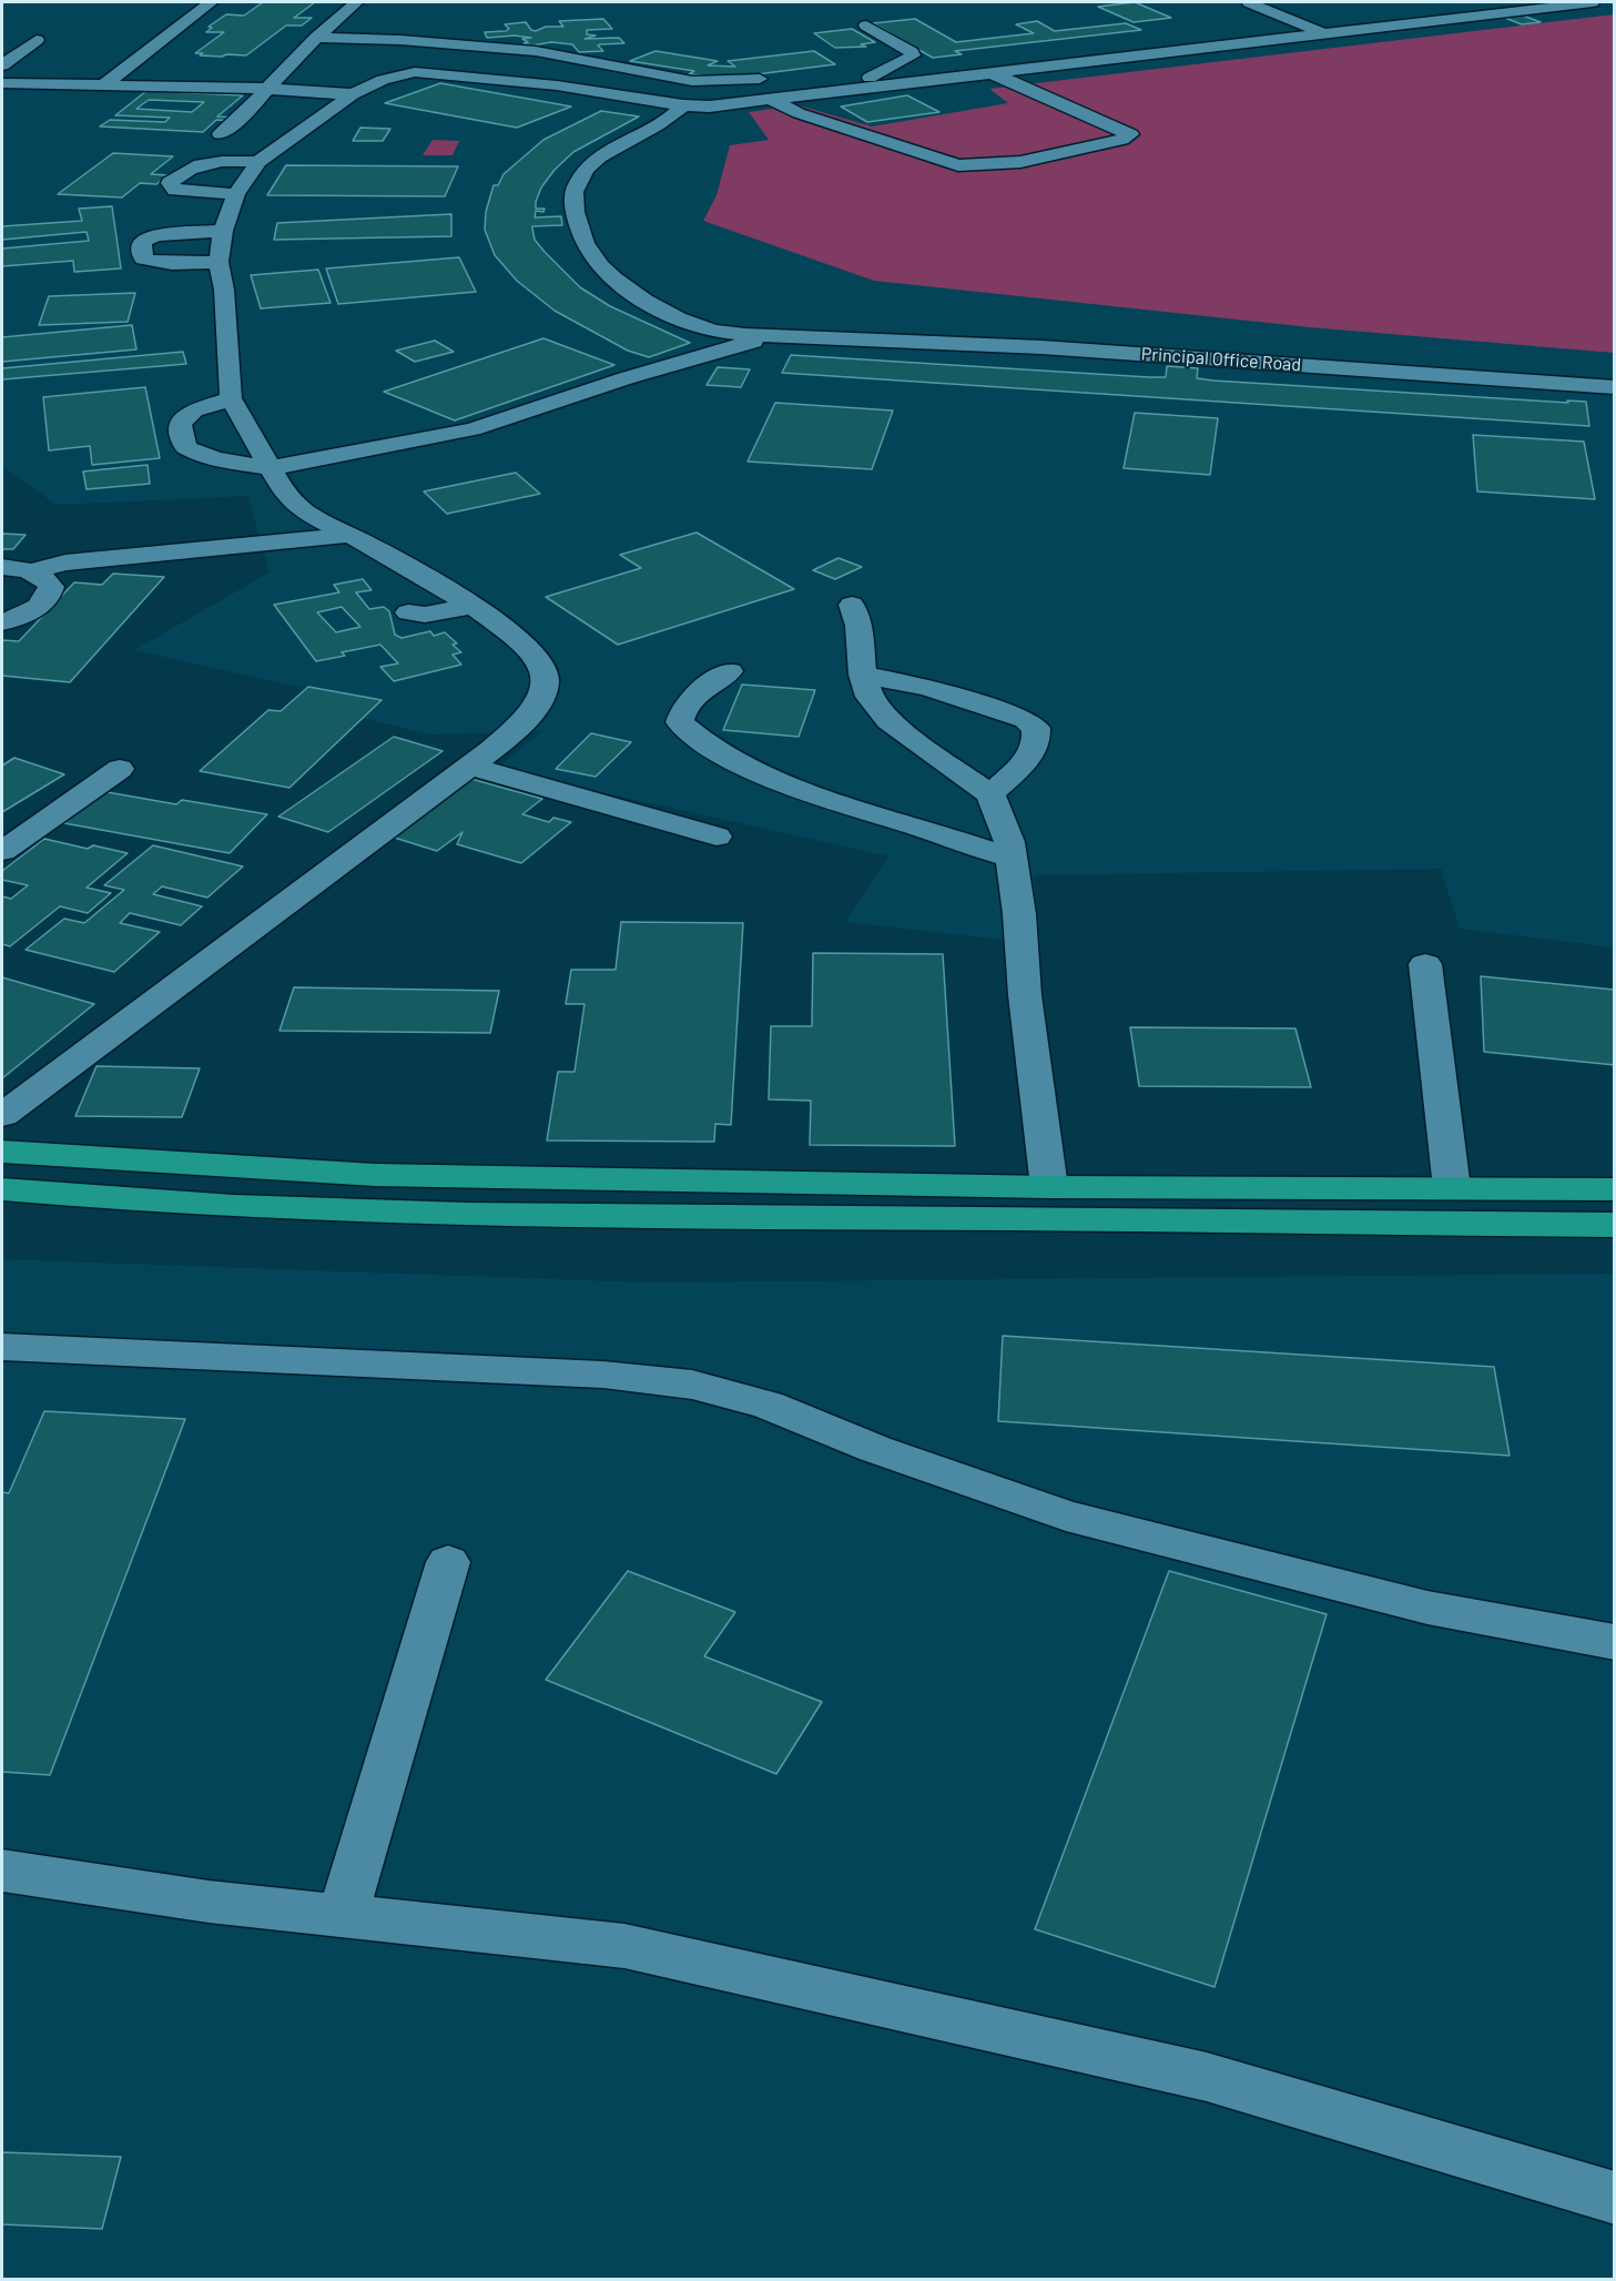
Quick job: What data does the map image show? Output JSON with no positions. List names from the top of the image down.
{
  "streets": {
    "street": ["Principal Office Road"]
  }
}
